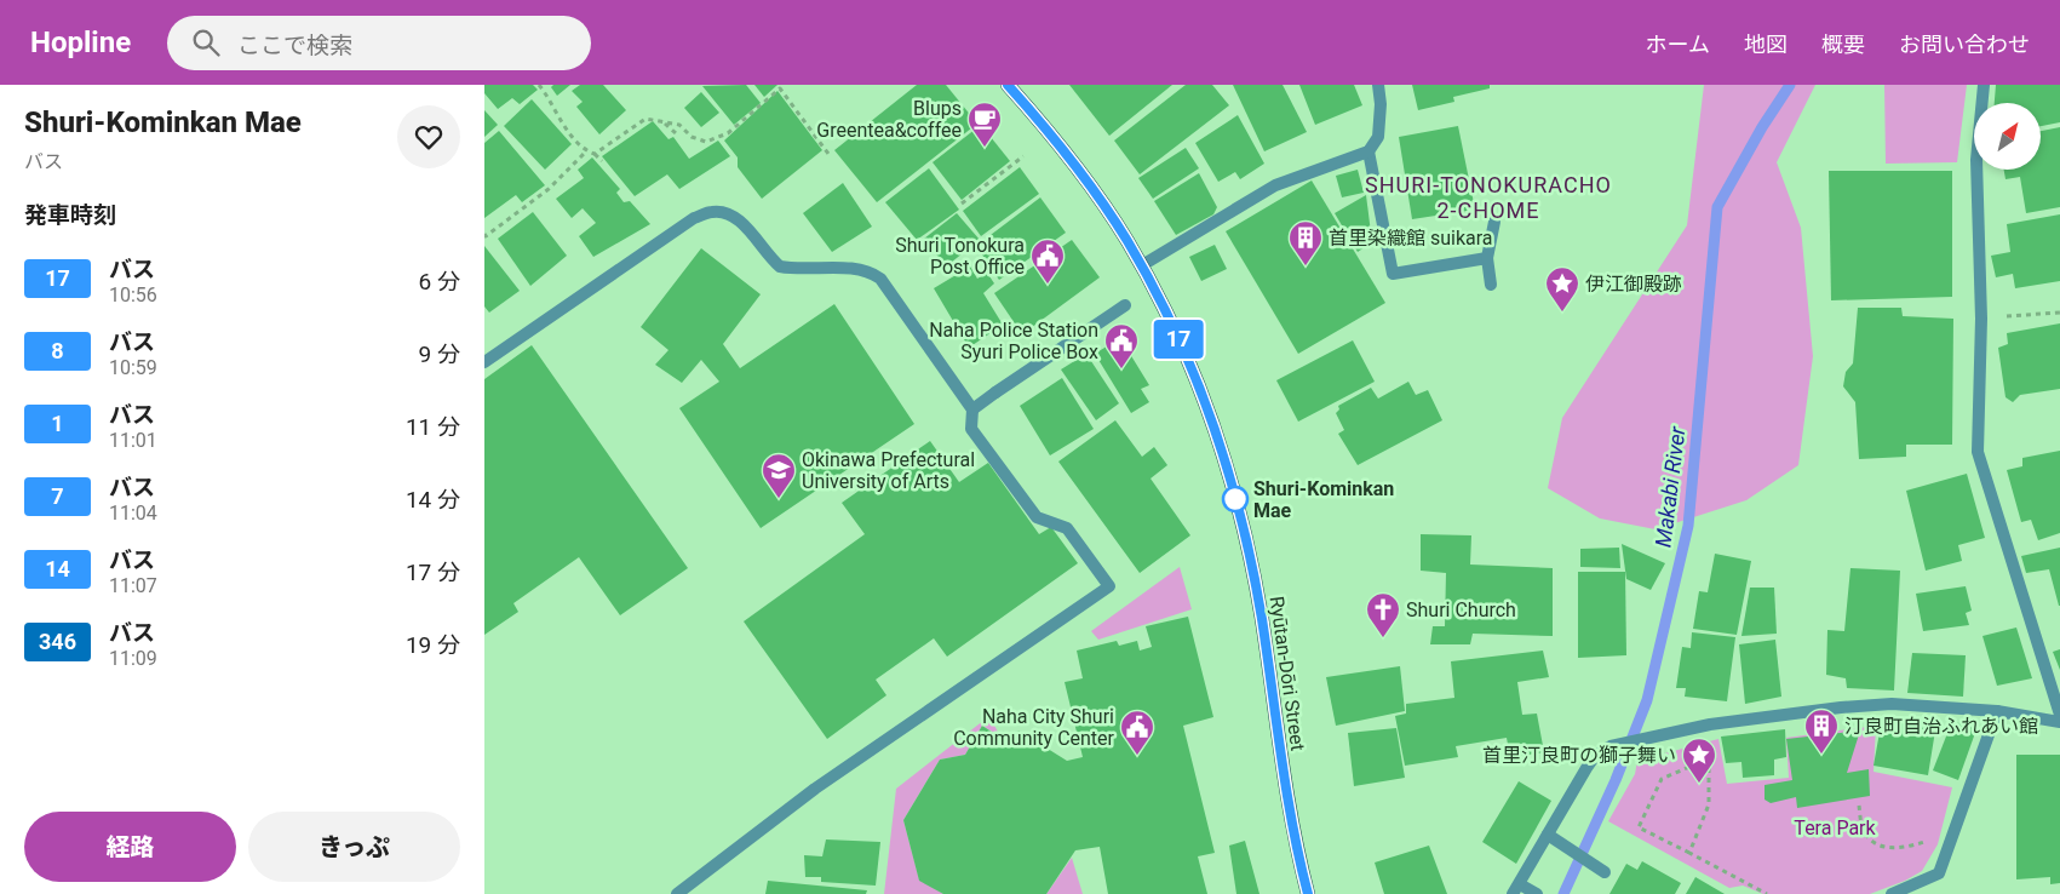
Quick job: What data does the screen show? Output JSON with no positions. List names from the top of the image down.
{
  "streets": {
    "main road": ["Ryūtan-Dōri Street"]
  },
  "districts": ["SHURI-TONOKURACHO 2-CHOME"],
  "water": ["Makabi River"],
  "parks": ["Tera Park"],
  "places": {
    "cafe": ["Blups Greentea&coffee"],
    "building": ["首里染織館 suikara", "汀良町自治ふれあい館"],
    "public building": ["Shuri Tonokura Post Office", "Naha Police Station Syuri Police Box", "Naha City Shuri Community Center"],
    "place": ["伊江御殿跡", "首里汀良町の獅子舞い"],
    "other": ["Shuri-Kominkan Mae"],
    "school or university": ["Okinawa Prefectural University of Arts"],
    "church": ["Shuri Church"]
  },
  "lines": ["bus line 17"],
  "north": "top right",
  "page": {
    "header": "Hopline",
    "search": "ここで検索",
    "nav": [
      "ホーム",
      "地図",
      "概要",
      "お問い合わせ"
    ],
    "heading": [
      ["Shuri-Kominkan Mae", "バス"],
      "発車時刻"
    ],
    "on_map": "17",
    "list": [
      {
        "mark": "17",
        "name": "バス",
        "note": "10:56",
        "value": "6 分"
      },
      {
        "mark": "8",
        "name": "バス",
        "note": "10:59",
        "value": "9 分"
      },
      {
        "mark": "1",
        "name": "バス",
        "note": "11:01",
        "value": "11 分"
      },
      {
        "mark": "7",
        "name": "バス",
        "note": "11:04",
        "value": "14 分"
      },
      {
        "mark": "14",
        "name": "バス",
        "note": "11:07",
        "value": "17 分"
      },
      {
        "mark": "346",
        "name": "バス",
        "note": "11:09",
        "value": "19 分"
      }
    ],
    "buttons": ["経路", "きっぷ"]
  }
}
